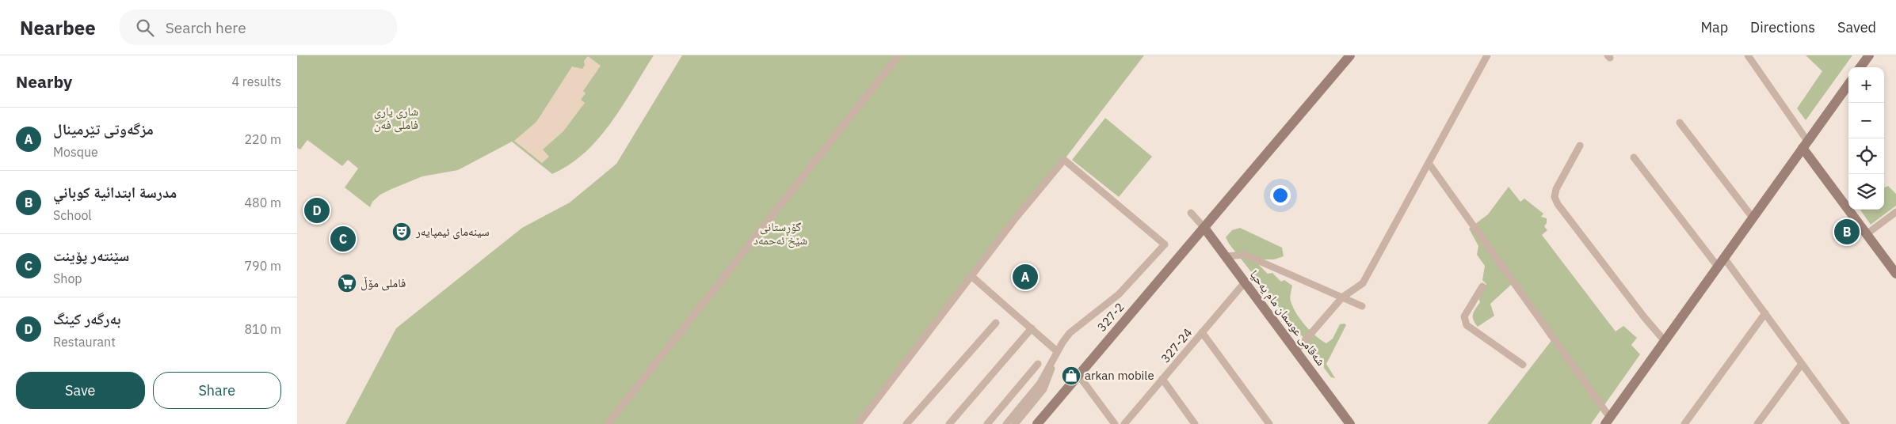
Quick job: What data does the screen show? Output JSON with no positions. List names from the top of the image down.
{
  "streets": {
    "street": ["327-2", "شەقامی عوسمان مام یەحیا", "327-24"]
  },
  "crossings": [
    ["327-2", "شەقامی عوسمان مام یەحیا"],
    ["شەقامی عوسمان مام یەحیا", "327-24"]
  ],
  "parks": ["شاری یاری فاملی فەن", "گۆڕستانی شێخ ئەحمەد"],
  "places": {
    "theatre": ["سینەمای ئیمپایەر"],
    "supermarket": ["فاملی مۆڵ"],
    "shop": ["arkan mobile"]
  },
  "page": {
    "header": "Nearbee",
    "search": "Search here",
    "nav": ["Map", "Directions", "Saved"],
    "heading": ["Nearby", "4 results"],
    "map_buttons": ["+", "−"],
    "list": [
      {
        "mark": "A",
        "name": "مزگەوتی تێرمینال",
        "note": "Mosque",
        "value": "220 m"
      },
      {
        "mark": "B",
        "name": "مدرسة ابتدائية كوباني",
        "note": "School",
        "value": "480 m"
      },
      {
        "mark": "C",
        "name": "سێنتەر پۆینت",
        "note": "Shop",
        "value": "790 m"
      },
      {
        "mark": "D",
        "name": "بەرگەر کینگ",
        "note": "Restaurant",
        "value": "810 m"
      }
    ],
    "pins": [
      "D",
      "B",
      "C",
      "A"
    ],
    "buttons": ["Save", "Share"]
  }
}
